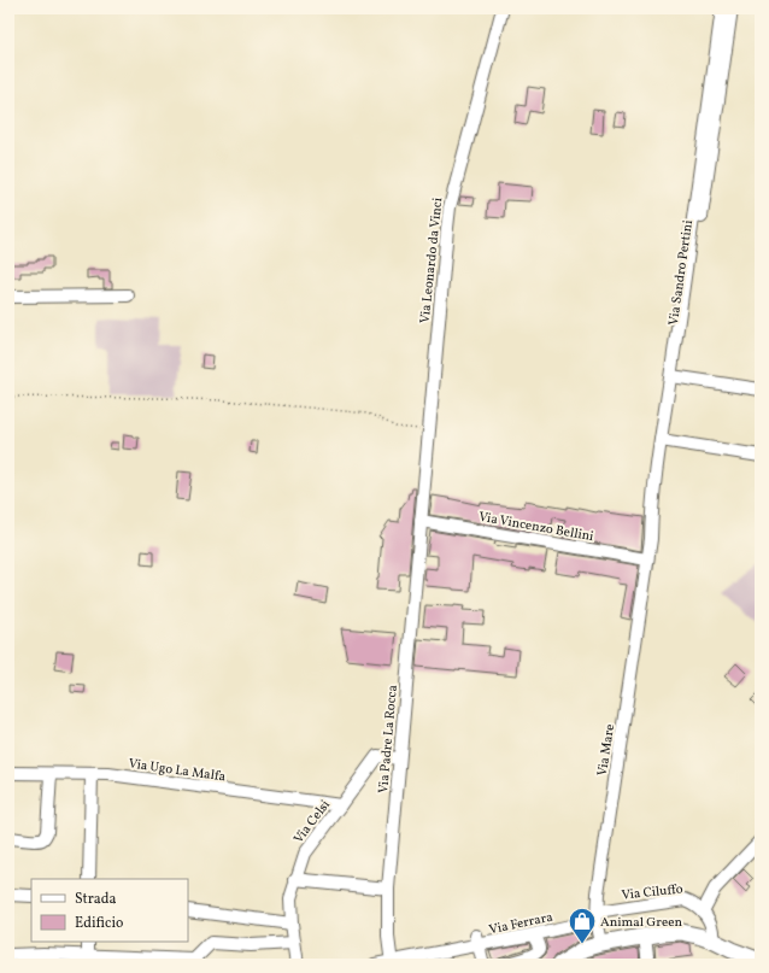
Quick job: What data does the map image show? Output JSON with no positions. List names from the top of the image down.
{
  "streets": {
    "street": [
      "Via Leonardo da Vinci",
      "Via Sandro Pertini",
      "Via Vincenzo Bellini",
      "Via Padre La Rocca",
      "Via Mare",
      "Via Ugo La Malfa",
      "Via Celsi",
      "Via Ciluffo",
      "Via Ferrara"
    ]
  },
  "crossings": [
    ["Via Leonardo da Vinci", "Via Vincenzo Bellini"],
    ["Via Leonardo da Vinci", "Via Padre La Rocca"],
    ["Via Sandro Pertini", "Via Vincenzo Bellini"],
    ["Via Sandro Pertini", "Via Mare"],
    ["Via Vincenzo Bellini", "Via Padre La Rocca"],
    ["Via Vincenzo Bellini", "Via Mare"],
    ["Via Padre La Rocca", "Via Celsi"],
    ["Via Padre La Rocca", "Via Ferrara"],
    ["Via Mare", "Via Ciluffo"],
    ["Via Mare", "Via Ferrara"],
    ["Via Ugo La Malfa", "Via Celsi"],
    ["Via Ciluffo", "Via Ferrara"]
  ],
  "places": {
    "shop": ["Animal Green"]
  },
  "legend": ["Strada", "Edificio"]
}
